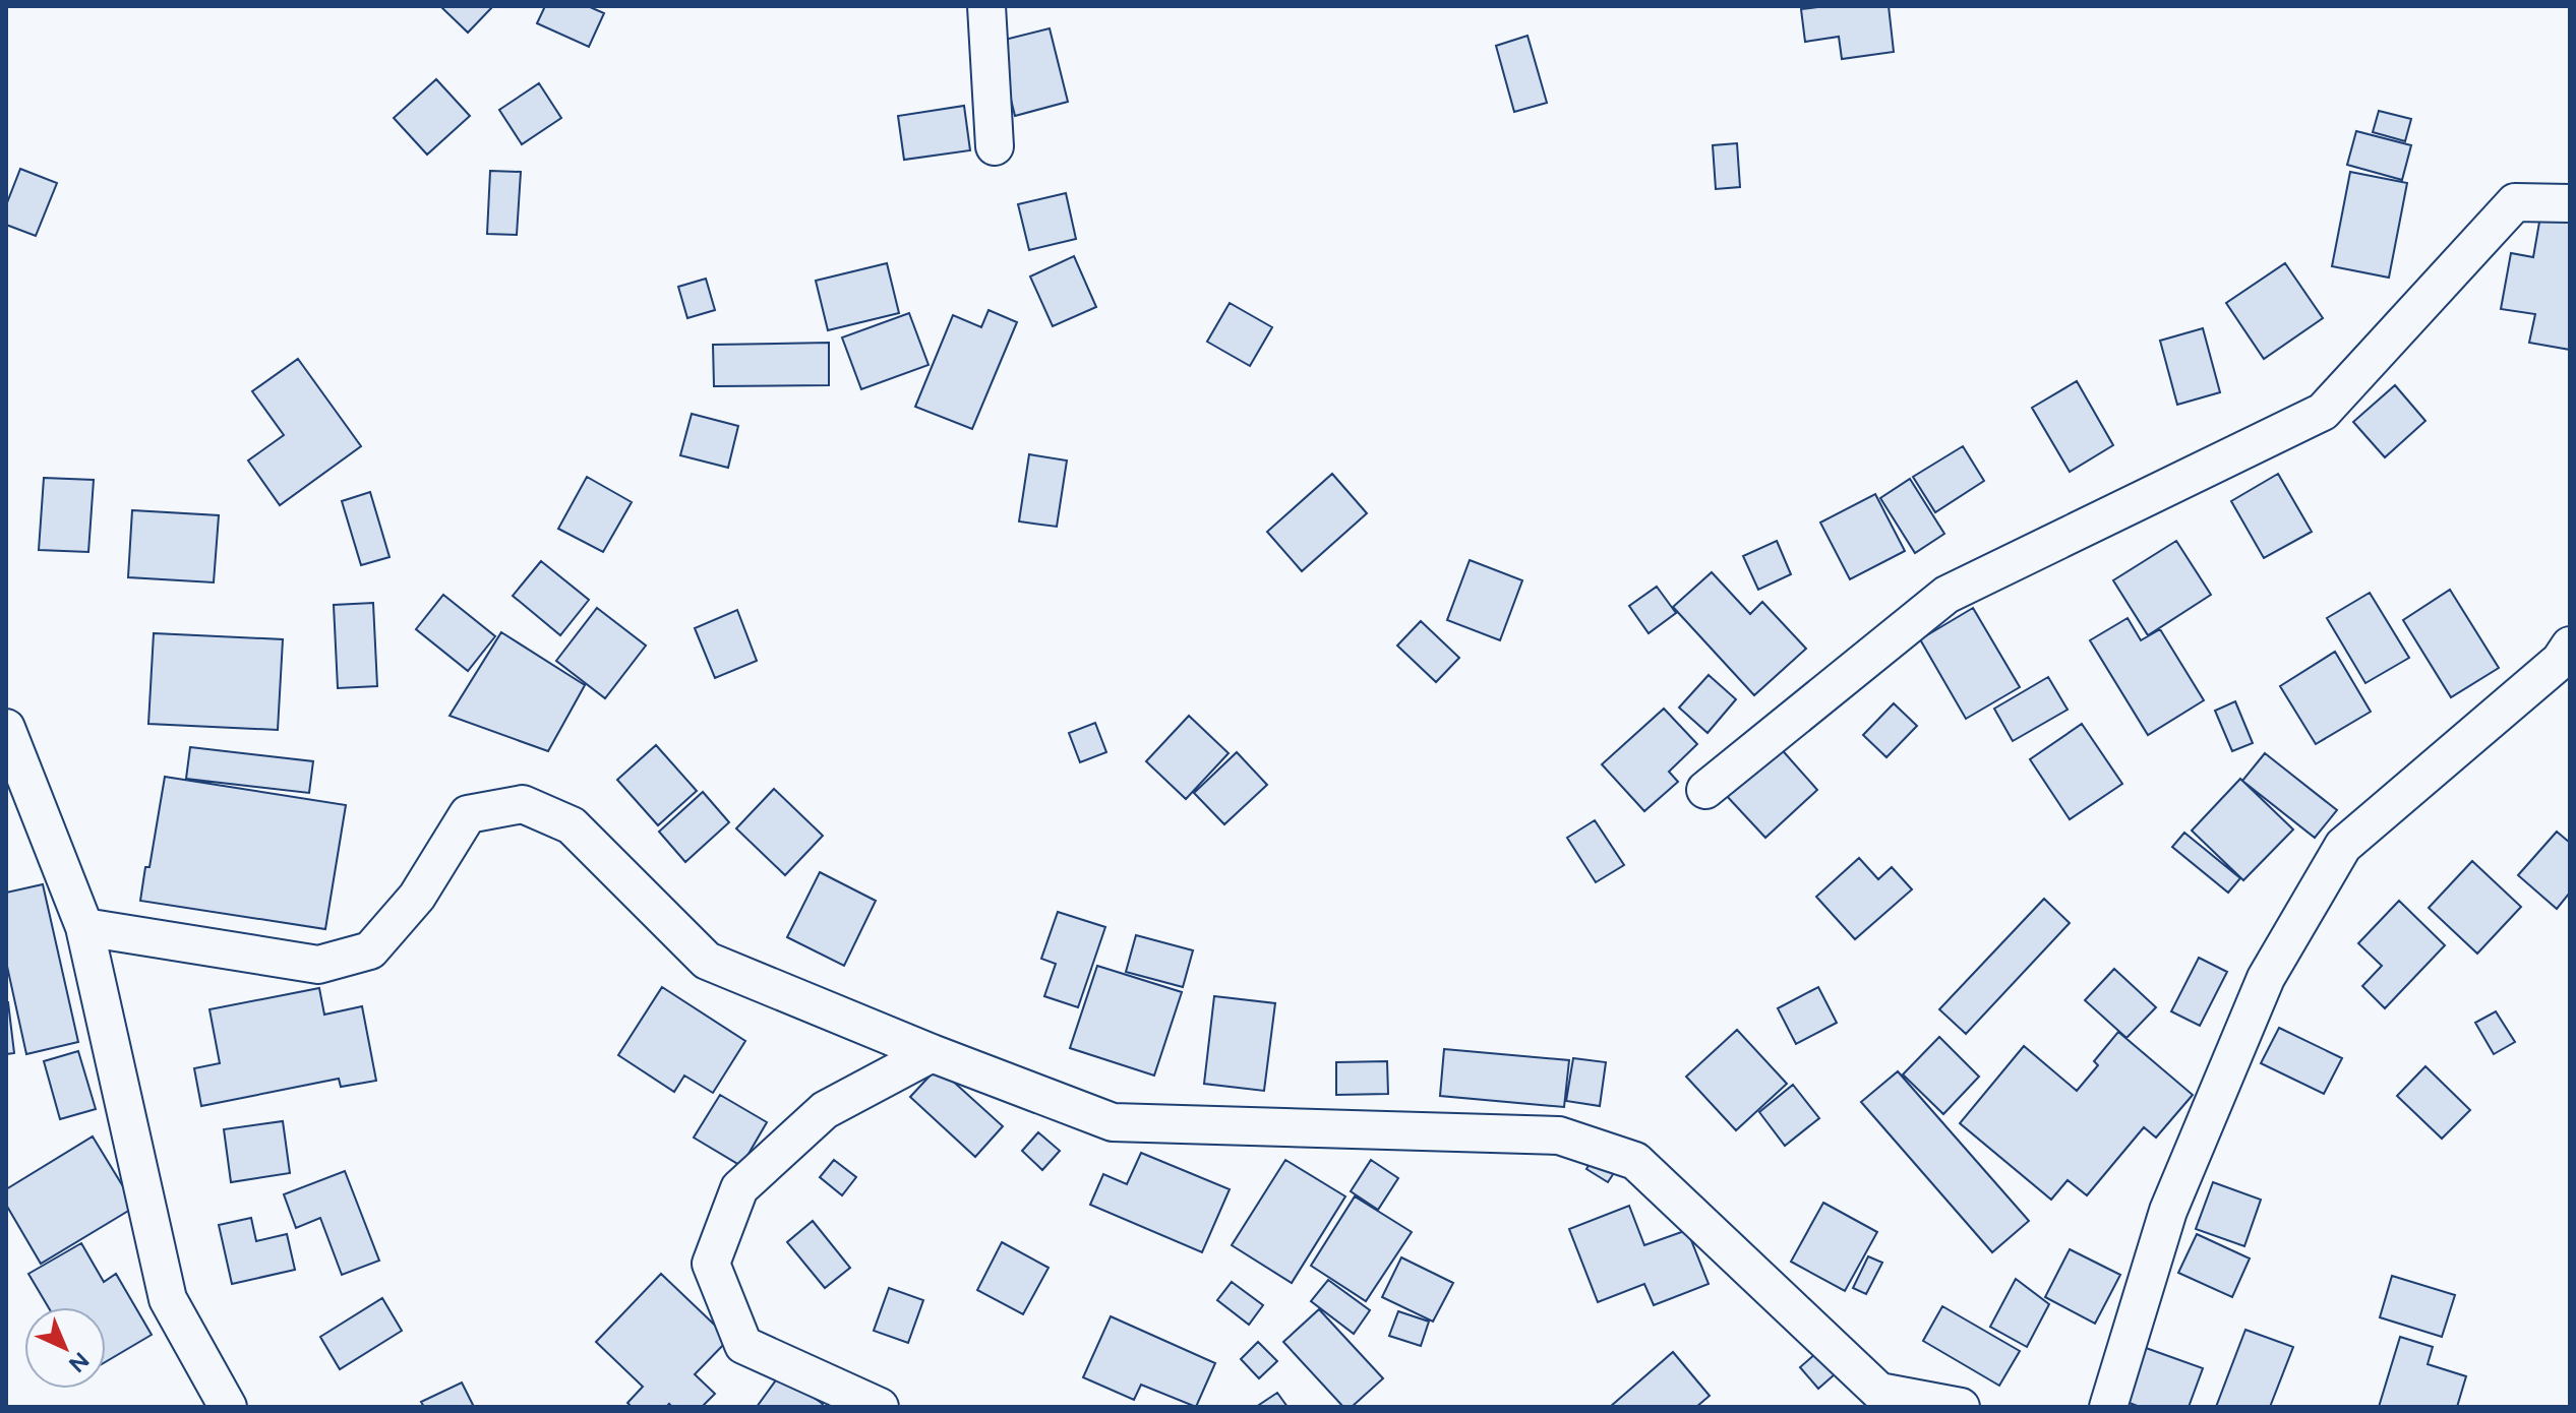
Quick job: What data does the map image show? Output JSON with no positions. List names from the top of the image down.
{
  "north": "bottom right"
}
